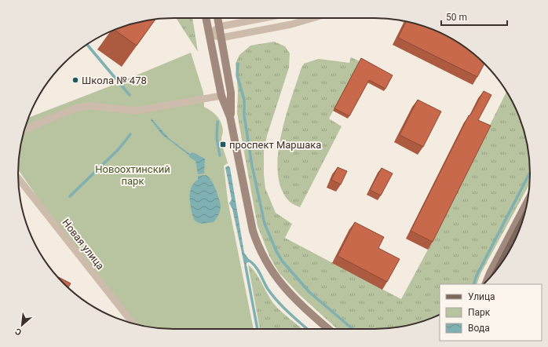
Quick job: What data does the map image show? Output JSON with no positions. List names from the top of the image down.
{
  "streets": {
    "street": ["Новая улица"]
  },
  "parks": ["Новоохтинский парк"],
  "places": {
    "other": ["Школа № 478"],
    "transit": ["проспект Маршака"]
  },
  "legend": ["Улица", "Парк", "Вода"],
  "scale_bar": "50 m",
  "north": "bottom left"
}
